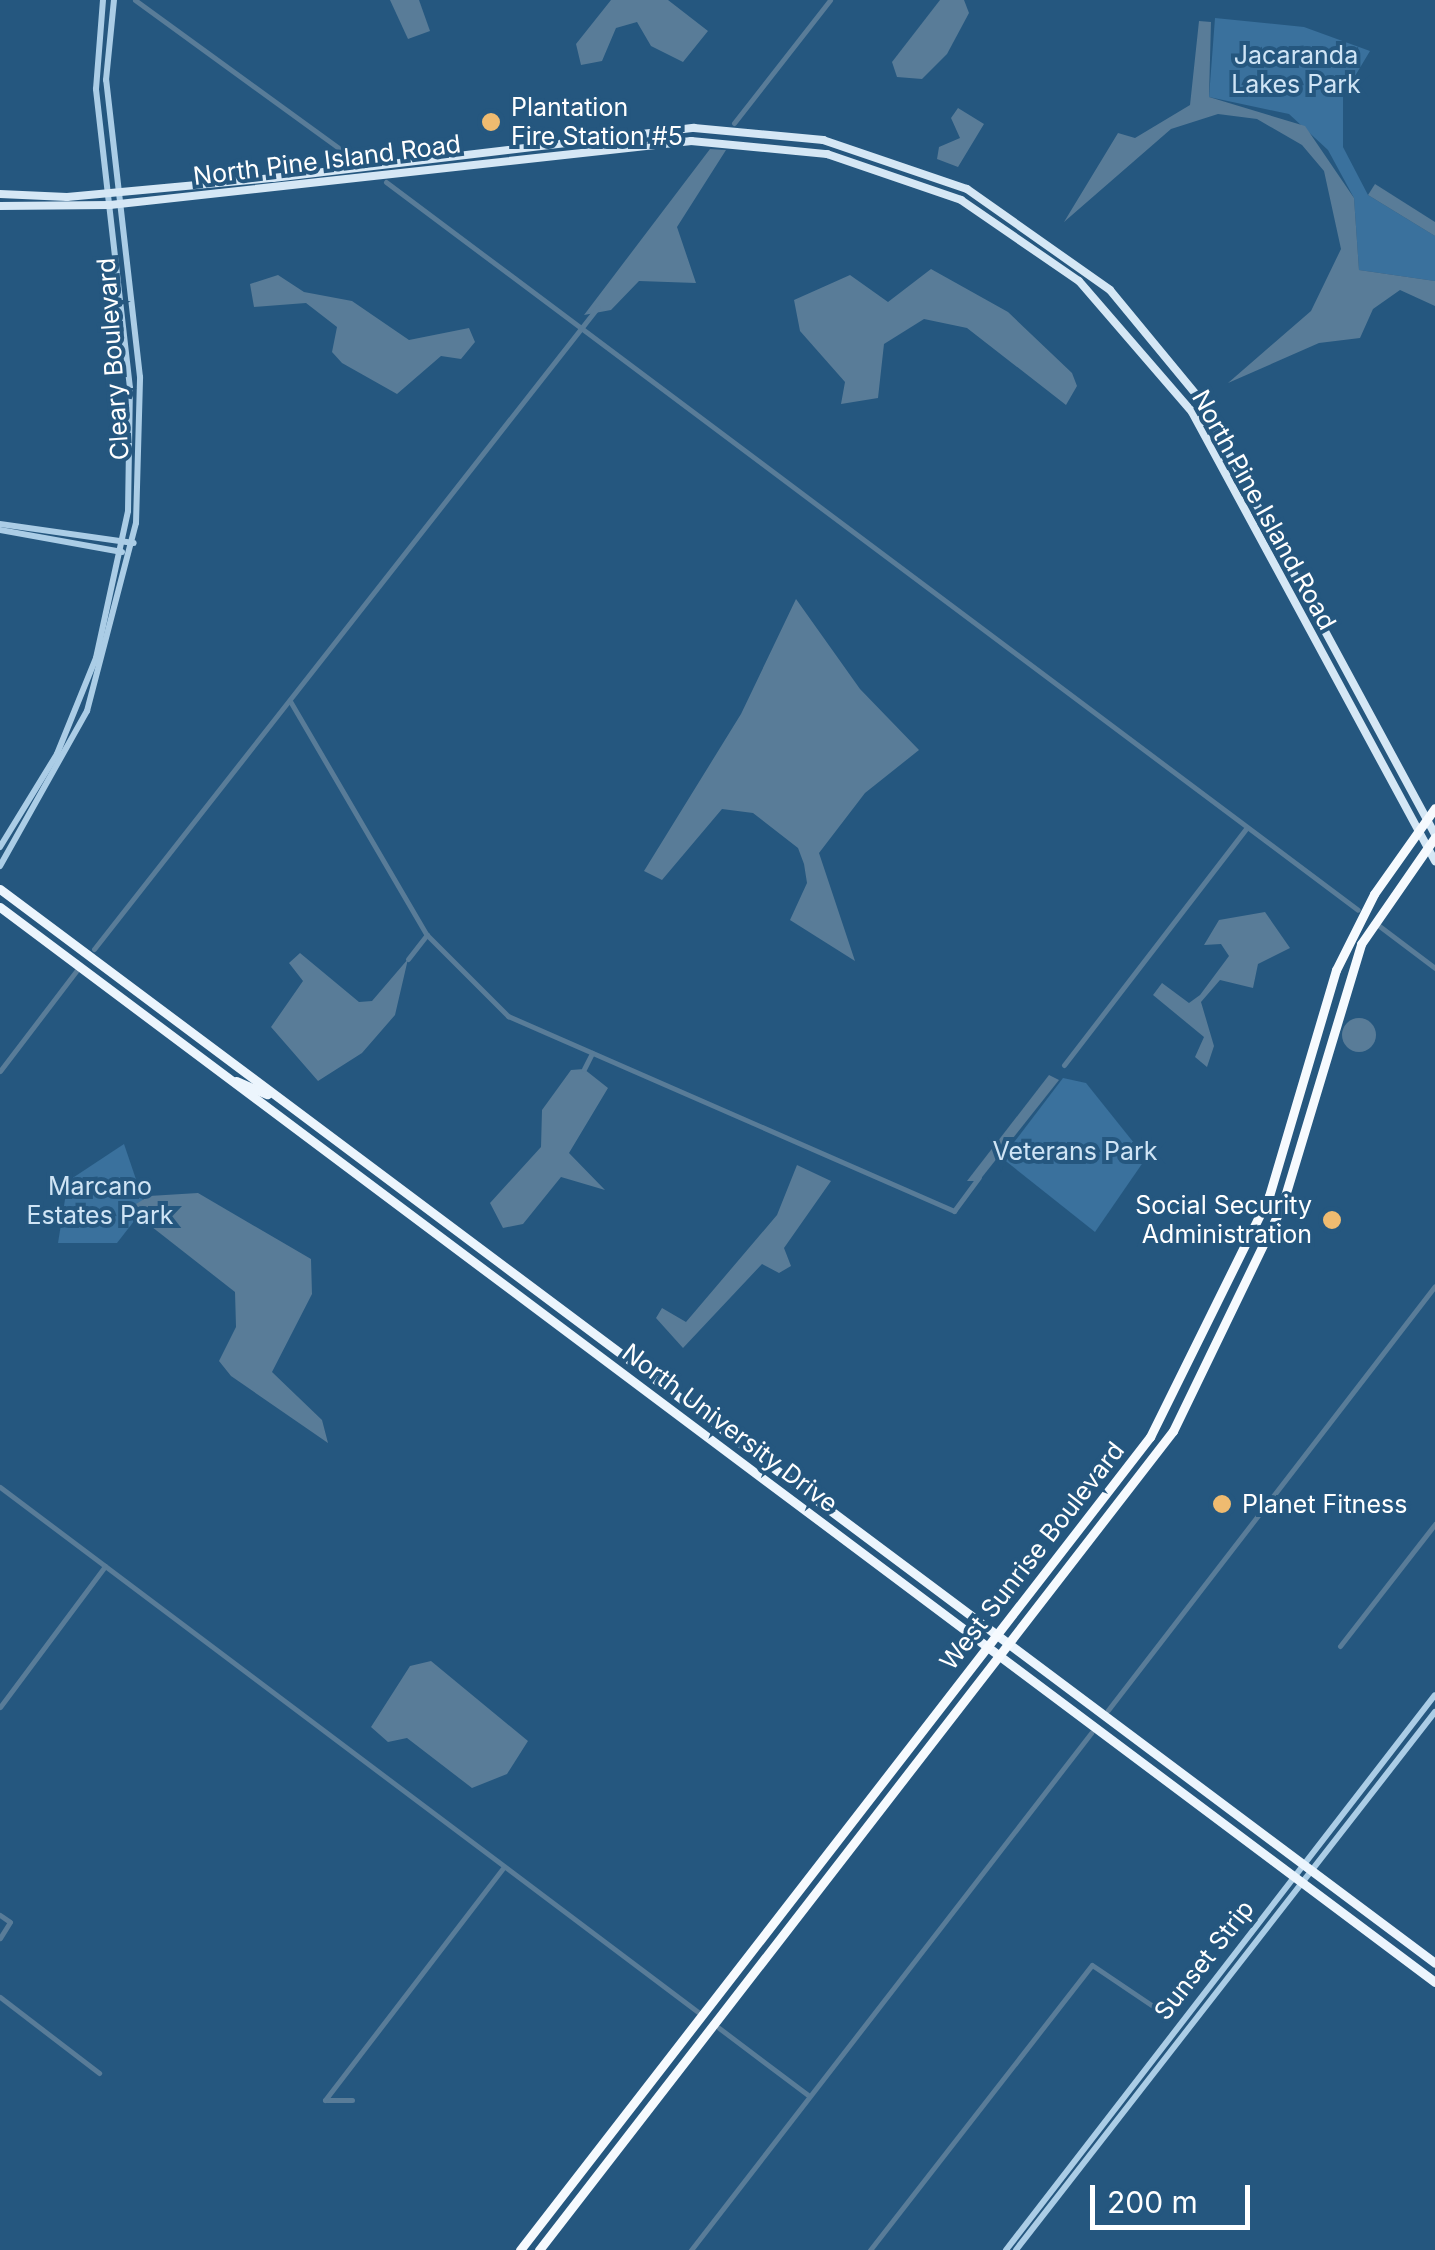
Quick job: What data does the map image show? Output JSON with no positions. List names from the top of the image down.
{
  "streets": {
    "highway": ["West Sunrise Boulevard"],
    "main road": ["North Pine Island Road", "North University Drive"],
    "street": ["Cleary Boulevard", "Sunset Strip"]
  },
  "crossings": [
    ["North Pine Island Road", "Cleary Boulevard"],
    ["North Pine Island Road", "West Sunrise Boulevard"],
    ["North University Drive", "West Sunrise Boulevard"],
    ["North University Drive", "Sunset Strip"]
  ],
  "parks": ["Jacaranda Lakes Park", "Veterans Park", "Marcano Estates Park"],
  "places": ["Plantation Fire Station #5", "Social Security Administration", "Planet Fitness"],
  "scale_bar": "200 m"
}
